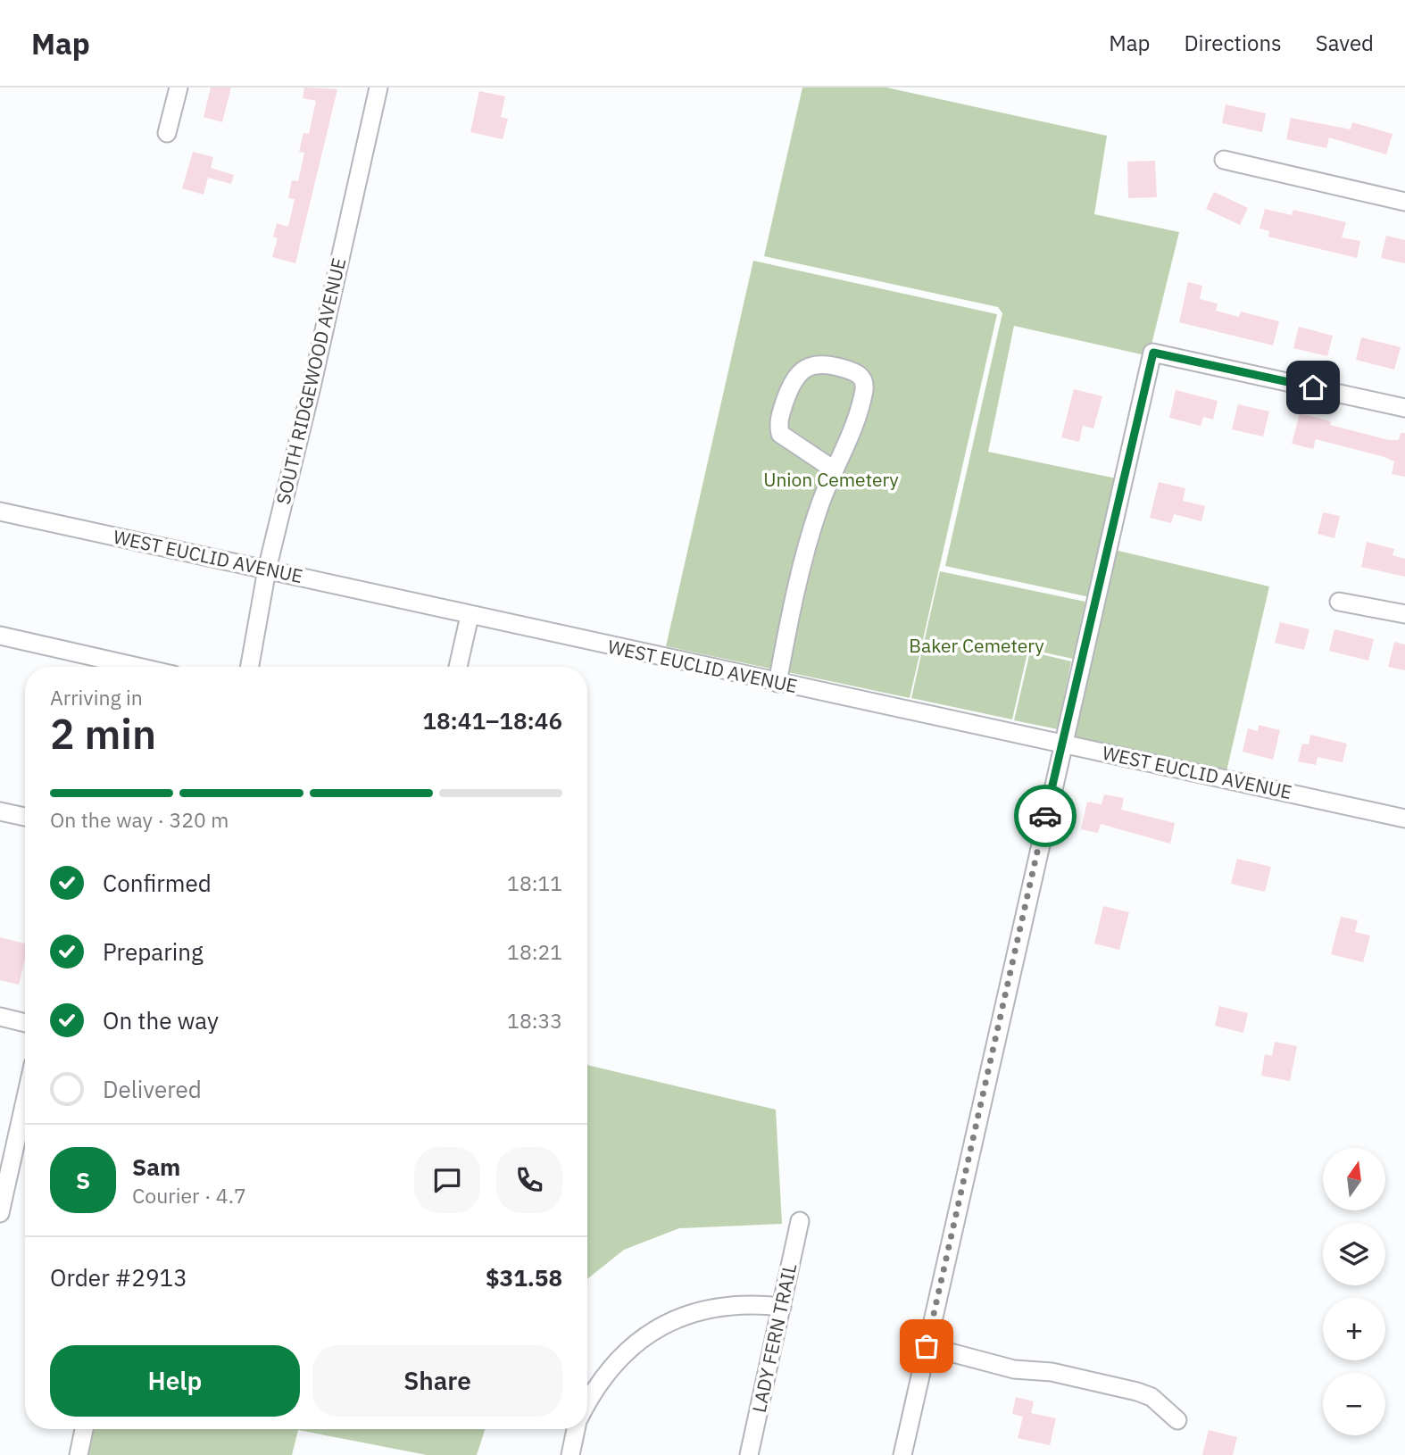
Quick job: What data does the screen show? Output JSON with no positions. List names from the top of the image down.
{
  "streets": {
    "street": ["SOUTH RIDGEWOOD AVENUE", "WEST EUCLID AVENUE", "LADY FERN TRAIL"]
  },
  "crossings": [
    ["SOUTH RIDGEWOOD AVENUE", "WEST EUCLID AVENUE"]
  ],
  "parks": ["Union Cemetery", "Baker Cemetery"],
  "north": "top",
  "page": {
    "header": "Map",
    "nav": ["Map", "Directions", "Saved"],
    "heading": ["2 min", "Arriving in", "18:41–18:46"],
    "panel": [
      "Sam",
      "Courier · 4.7",
      "Order #2913",
      "$31.58"
    ],
    "bar": "On the way · 320 m",
    "list": [
      ["Confirmed", "18:11"],
      ["Preparing", "18:21"],
      ["On the way", "18:33"],
      "Delivered"
    ],
    "round": "S",
    "map_buttons": ["+", "−"],
    "buttons": ["Help", "Share"]
  }
}
